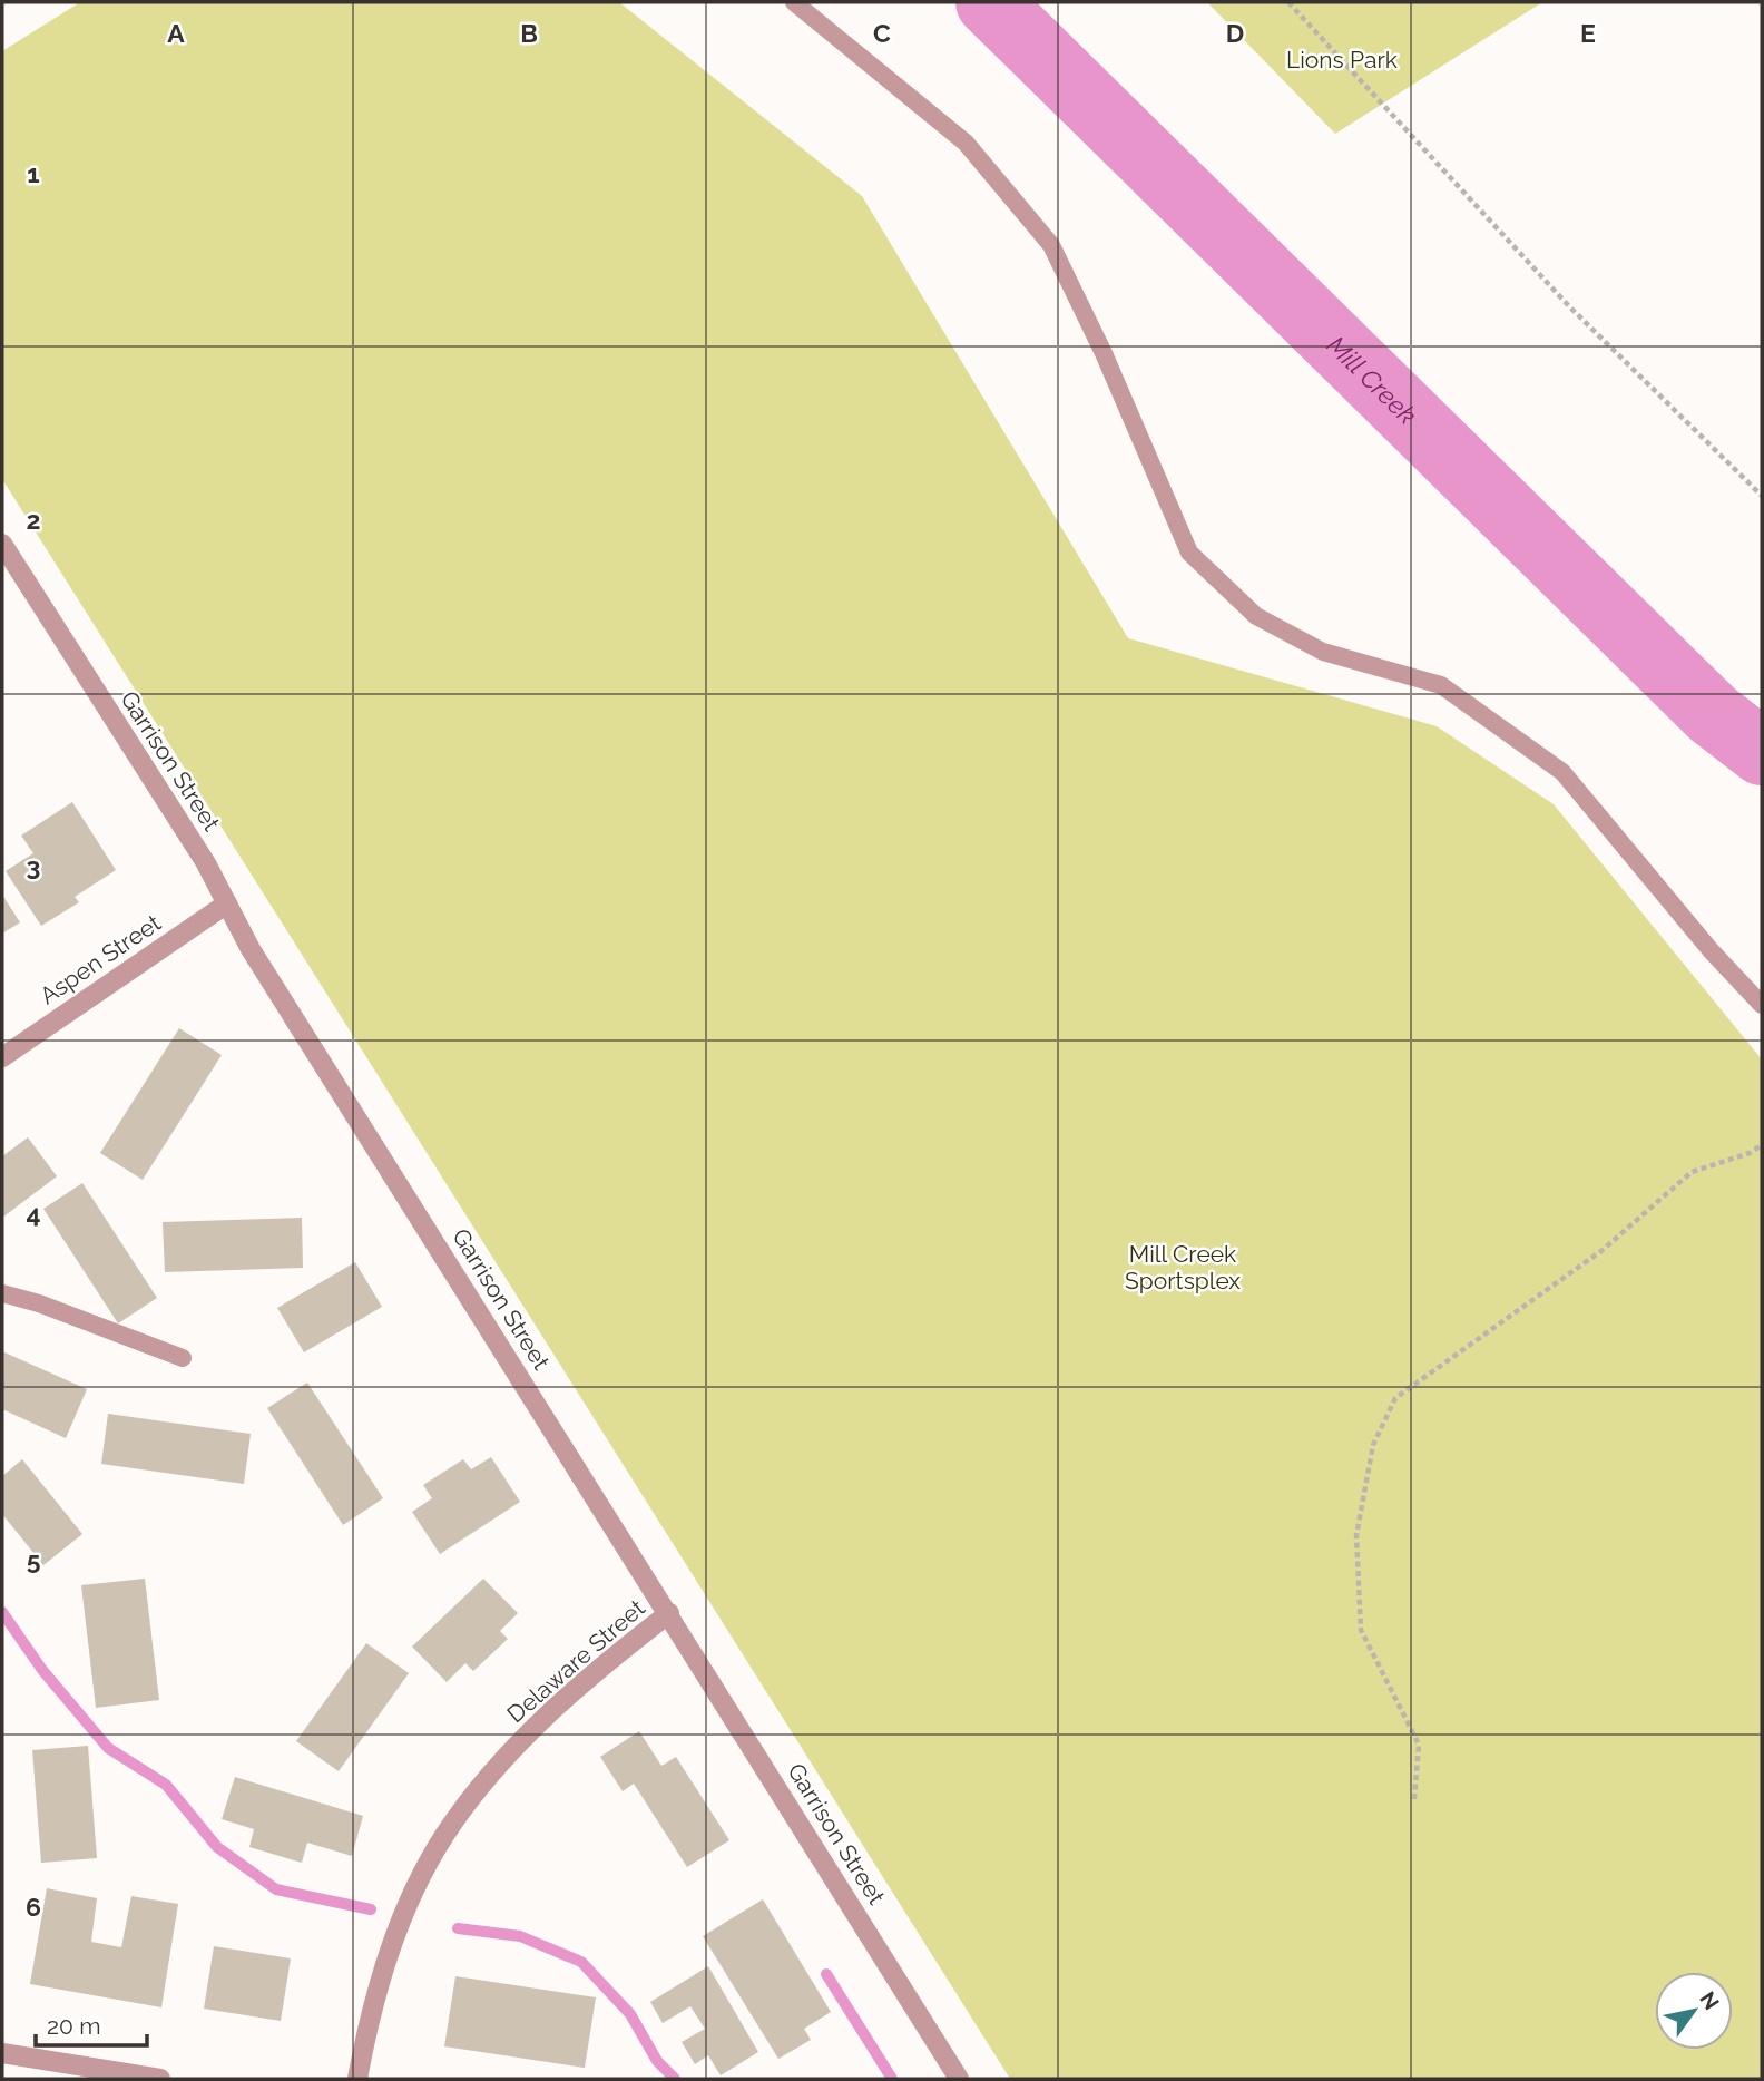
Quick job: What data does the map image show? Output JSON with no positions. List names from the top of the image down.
{
  "streets": {
    "street": ["Garrison Street", "Aspen Street", "Delaware Street"]
  },
  "crossings": [
    ["Garrison Street", "Aspen Street"],
    ["Garrison Street", "Delaware Street"]
  ],
  "water": ["Mill Creek"],
  "parks": ["Lions Park", "Mill Creek Sportsplex"],
  "scale_bar": "20 m",
  "north": "top right",
  "grid": {
    "columns": [
      "A",
      "B",
      "C",
      "D",
      "E"
    ],
    "rows": [
      "1",
      "2",
      "3",
      "4",
      "5",
      "6"
    ]
  }
}
